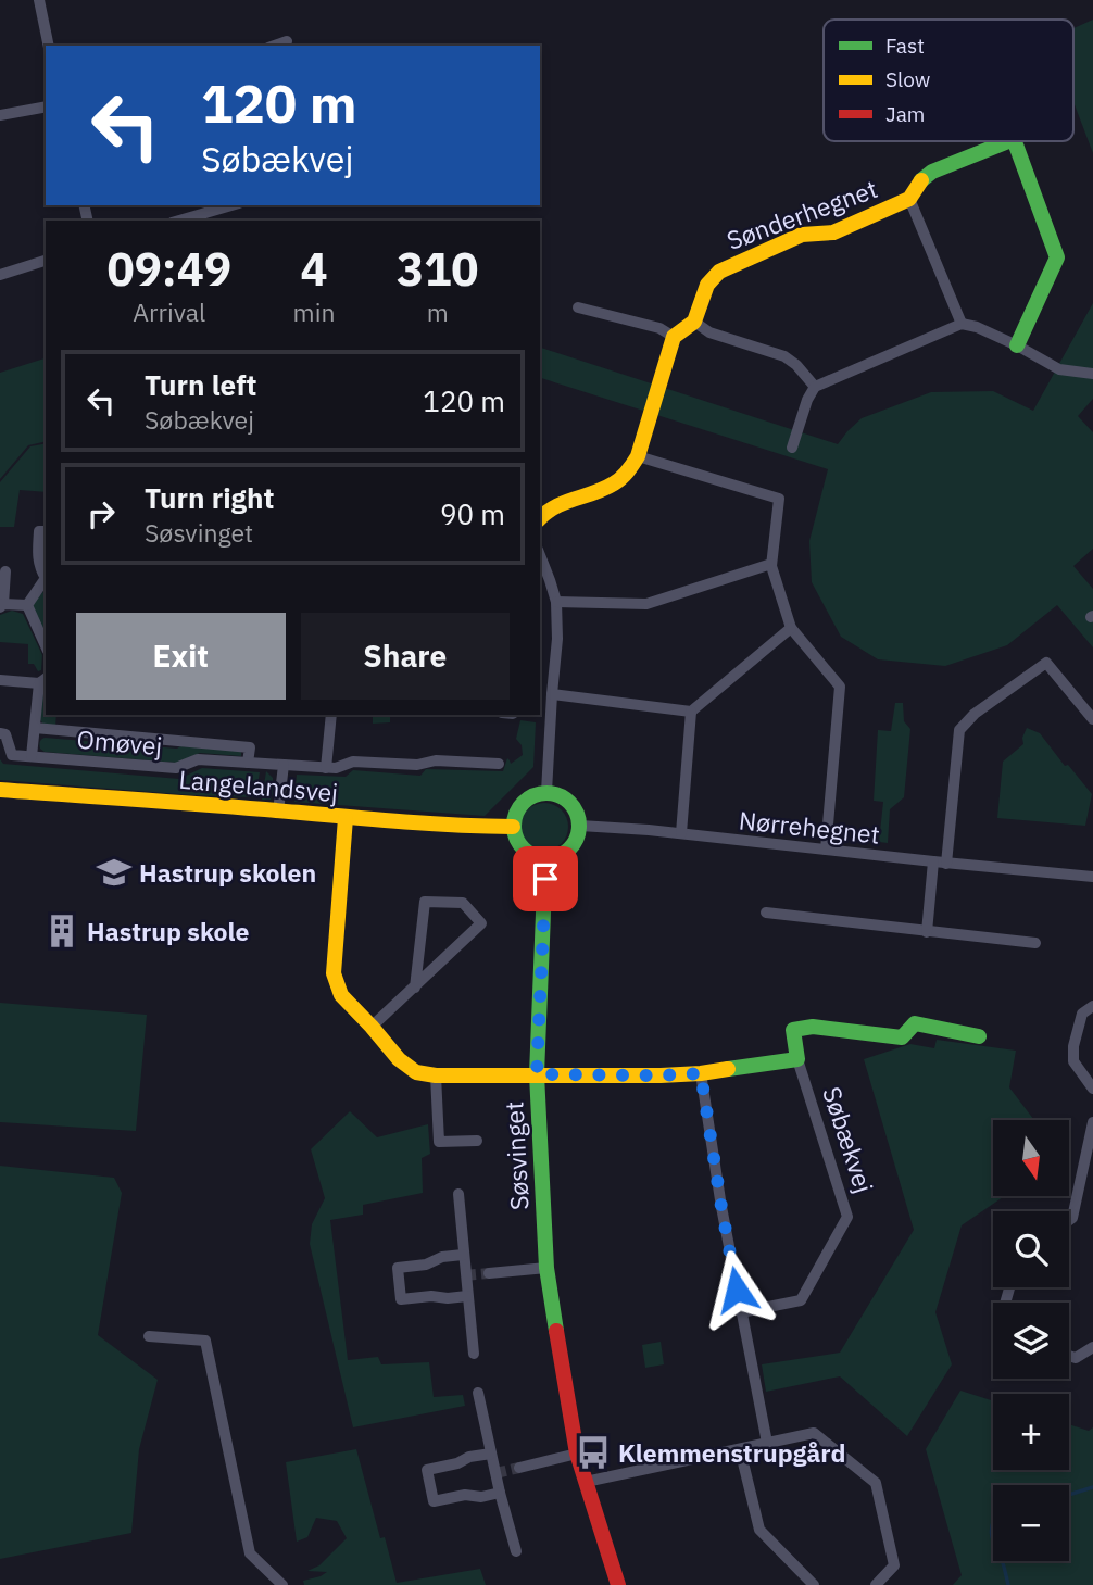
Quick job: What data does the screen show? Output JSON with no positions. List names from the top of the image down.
{
  "streets": {
    "street": [
      "Sønderhegnet",
      "Omøvej",
      "Langelandsvej",
      "Nørrehegnet",
      "Søbækvej",
      "Søsvinget"
    ]
  },
  "crossings": [
    ["Langelandsvej", "Nørrehegnet"],
    ["Langelandsvej", "Søsvinget"],
    ["Nørrehegnet", "Søsvinget"]
  ],
  "places": {
    "school or university": ["Hastrup skolen"],
    "building": ["Hastrup skole"],
    "bus stop": ["Klemmenstrupgård"]
  },
  "legend": ["Fast", "Slow", "Jam"],
  "north": "bottom",
  "page": {
    "turn": ["120 m", "Søbækvej"],
    "eta": [
      "09:49",
      "Arrival",
      "4",
      "min",
      "310",
      "m"
    ],
    "list": [
      {
        "name": "Turn left",
        "note": "Søbækvej",
        "value": "120 m"
      },
      {
        "name": "Turn right",
        "note": "Søsvinget",
        "value": "90 m"
      }
    ],
    "buttons": ["Exit", "Share"],
    "map_buttons": ["+", "−"]
  }
}
